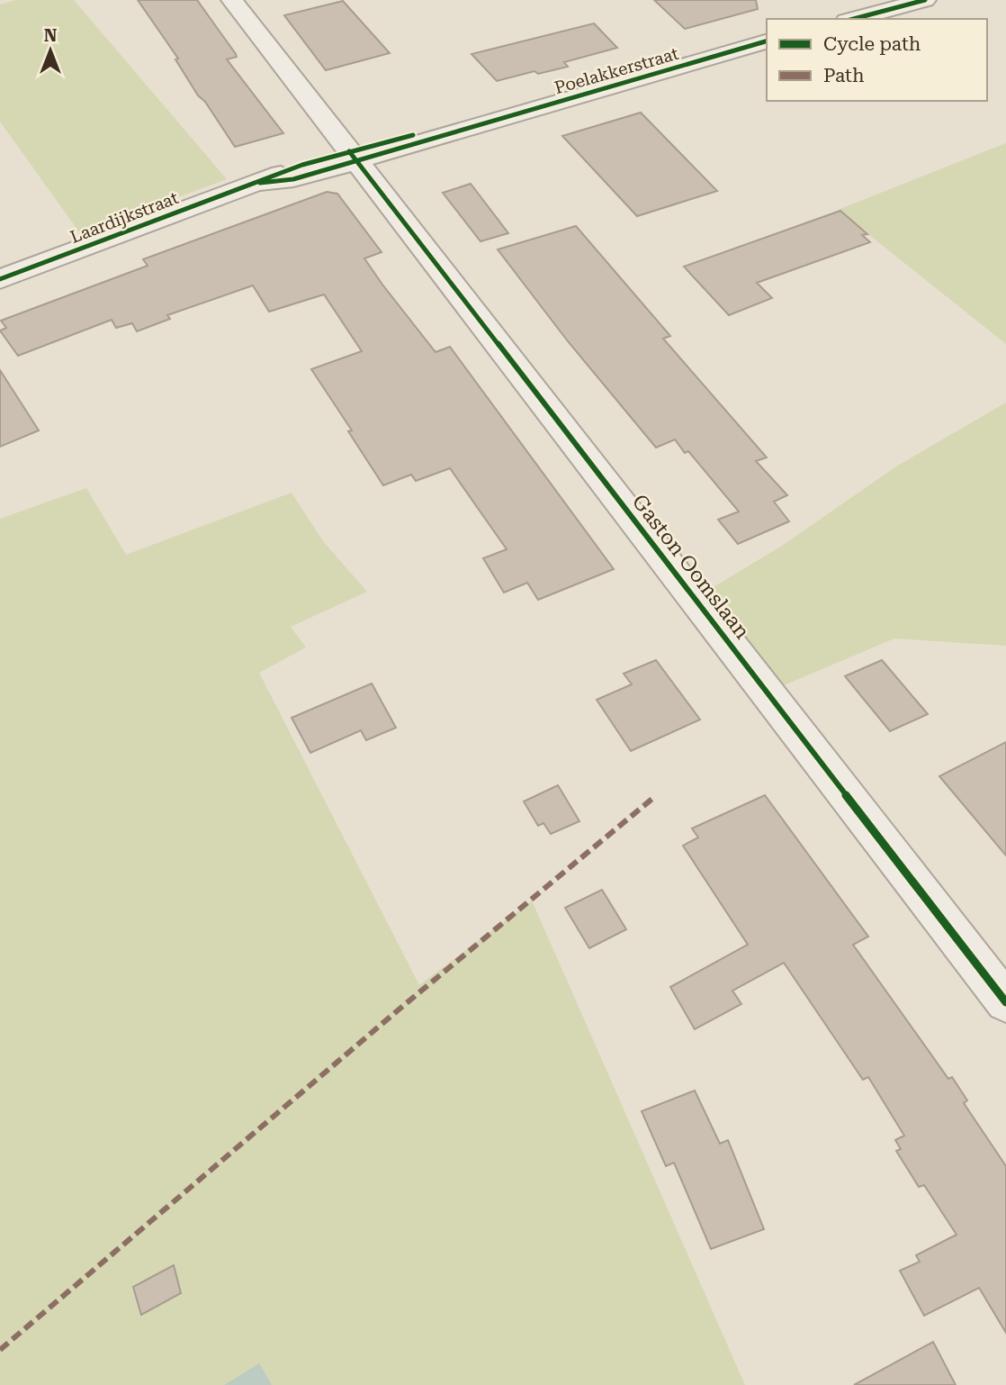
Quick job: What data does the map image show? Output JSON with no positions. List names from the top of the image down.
{
  "streets": {
    "street": ["Poelakkerstraat", "Laardijkstraat", "Gaston Oomslaan"]
  },
  "crossings": [
    ["Poelakkerstraat", "Laardijkstraat"],
    ["Poelakkerstraat", "Gaston Oomslaan"],
    ["Laardijkstraat", "Gaston Oomslaan"]
  ],
  "legend": ["Cycle path", "Path"],
  "north": "top"
}
